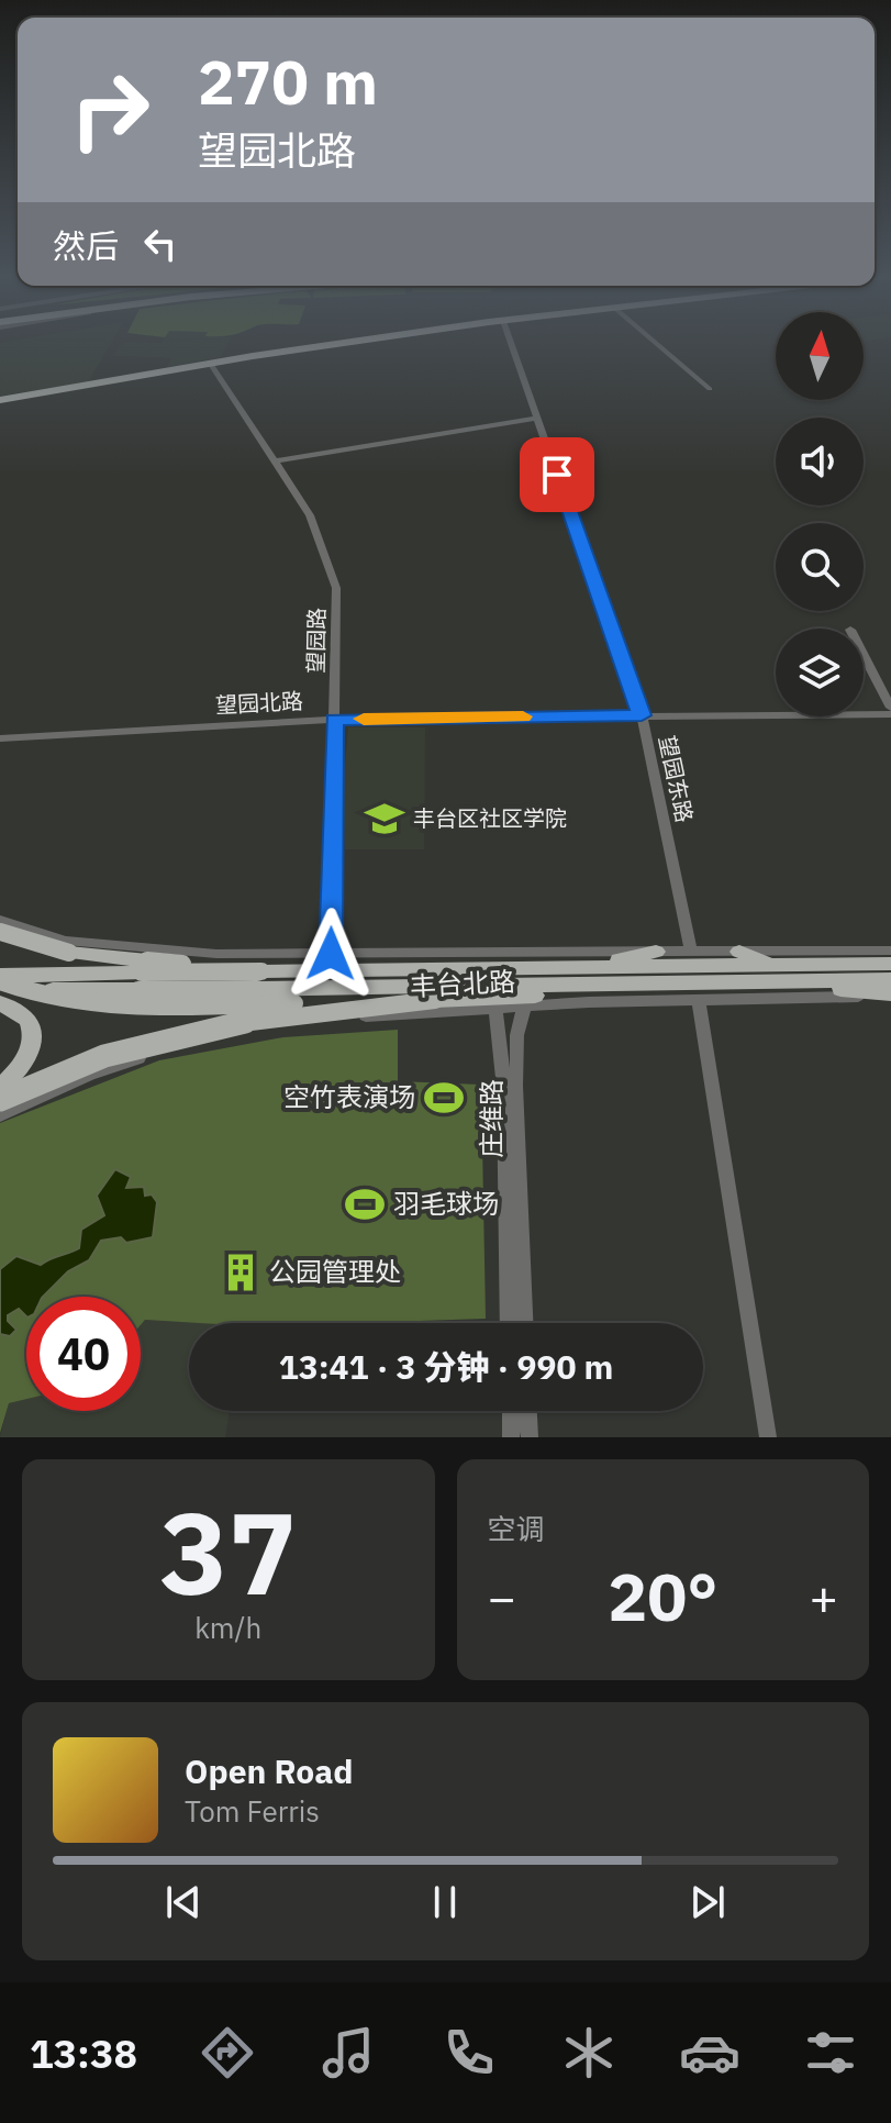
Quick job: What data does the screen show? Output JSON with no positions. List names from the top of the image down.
{
  "streets": {
    "highway": ["丰台北路"],
    "street": [
      "望园路",
      "望园北路",
      "望园东路",
      "庄维路"
    ]
  },
  "crossings": [
    ["望园路", "望园北路"],
    ["望园路", "丰台北路"],
    ["望园北路", "望园东路"],
    ["望园东路", "丰台北路"],
    ["丰台北路", "庄维路"]
  ],
  "places": {
    "school or university": ["丰台区社区学院"],
    "sports": ["空竹表演场", "羽毛球场"],
    "building": ["公园管理处"]
  },
  "north": "top",
  "page": {
    "turn": ["270 m", "望园北路"],
    "then": "然后",
    "limit": "40",
    "trip": "13:41 · 3 分钟 · 990 m",
    "tile": [
      ["37", "km/h"],
      "空调"
    ],
    "heat": ["−", "20°", "+"],
    "song": ["Open Road", "Tom Ferris"],
    "tabs": "13:38"
  }
}
